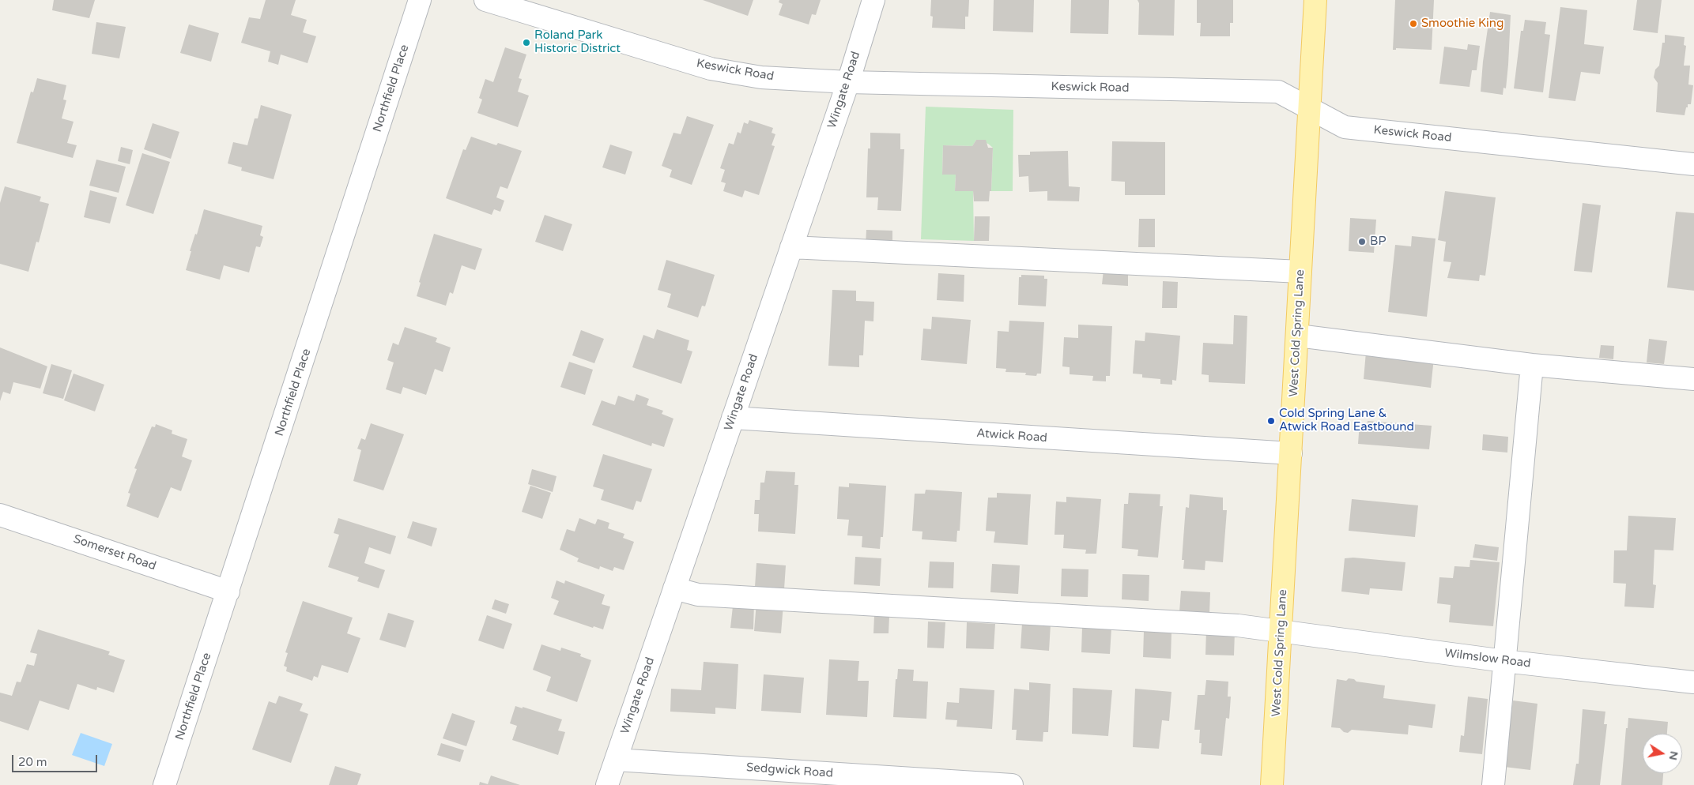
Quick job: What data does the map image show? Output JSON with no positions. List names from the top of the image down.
{
  "streets": {
    "main road": ["West Cold Spring Lane"],
    "street": [
      "Keswick Road",
      "Northfield Place",
      "Wingate Road",
      "Atwick Road",
      "Somerset Road",
      "Wilmslow Road",
      "Sedgwick Road"
    ]
  },
  "crossings": [
    ["Keswick Road", "Wingate Road"],
    ["Keswick Road", "West Cold Spring Lane"],
    ["Northfield Place", "Somerset Road"],
    ["Wingate Road", "Atwick Road"],
    ["Wingate Road", "Wilmslow Road"],
    ["Wingate Road", "Sedgwick Road"],
    ["West Cold Spring Lane", "Atwick Road"],
    ["West Cold Spring Lane", "Wilmslow Road"]
  ],
  "places": [
    "Smoothie King",
    "Roland Park Historic District",
    "BP",
    "Cold Spring Lane & Atwick Road Eastbound"
  ],
  "scale_bar": "20 m",
  "north": "right"
}
